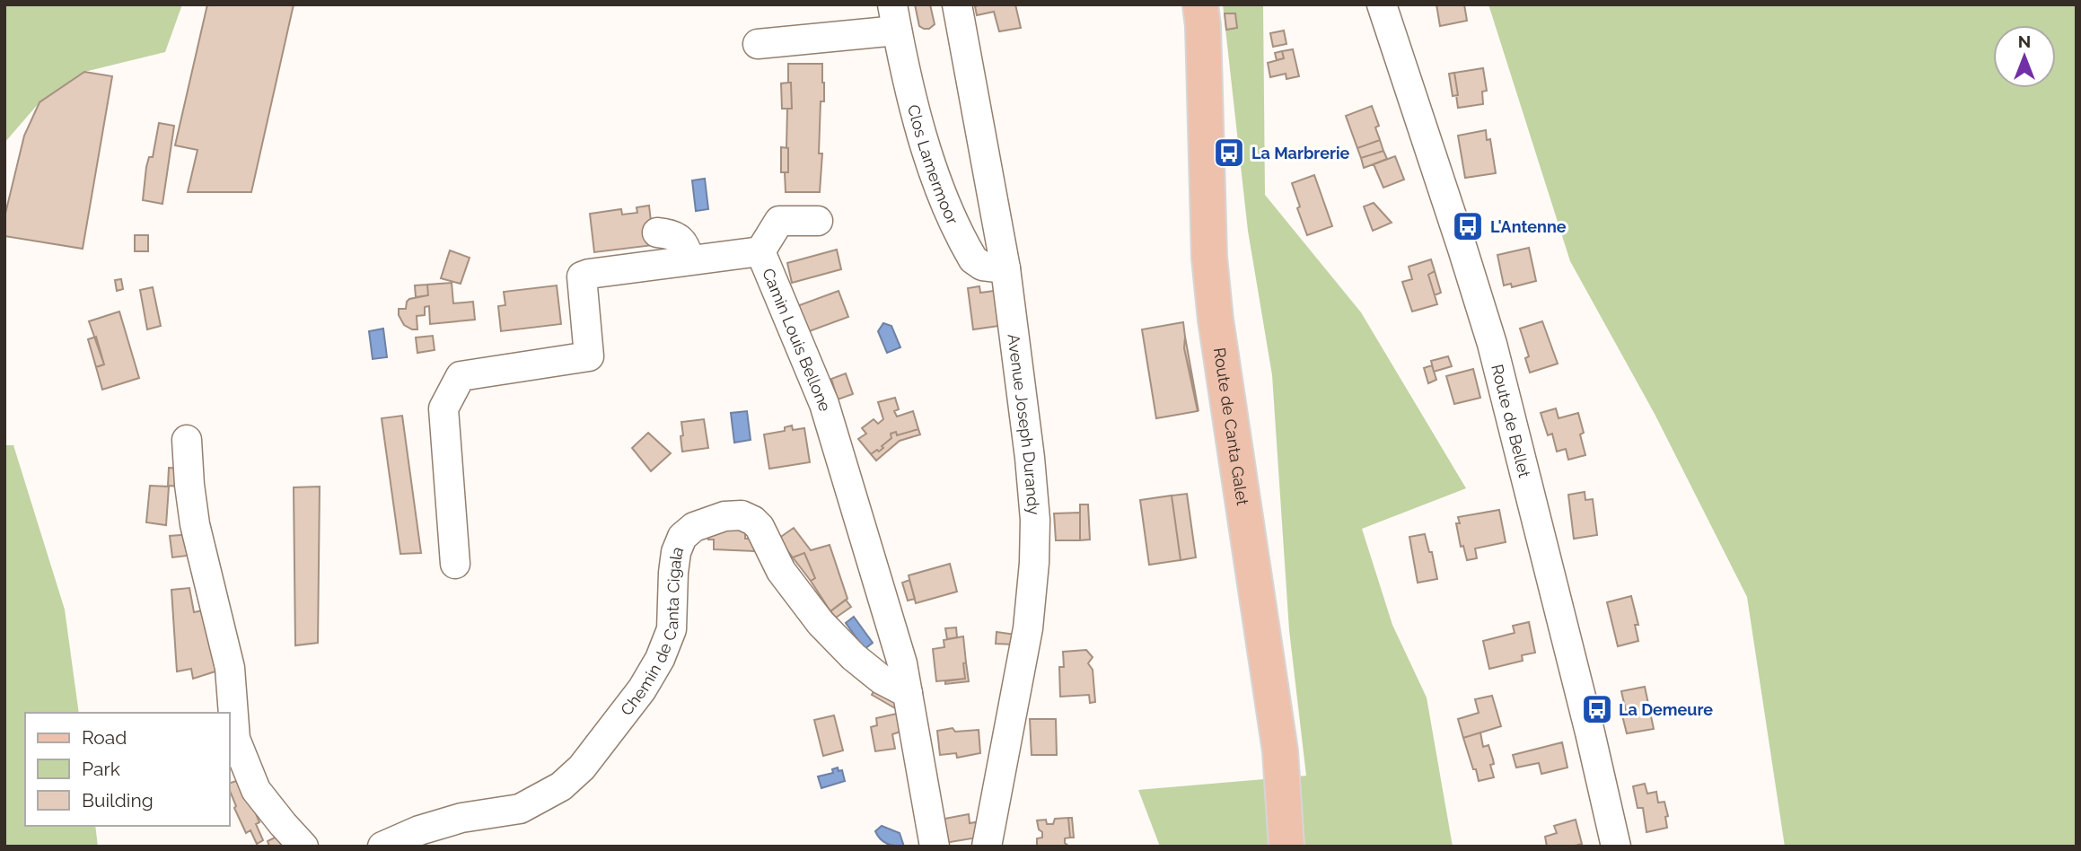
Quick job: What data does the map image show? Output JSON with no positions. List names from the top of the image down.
{
  "streets": {
    "main road": ["Route de Canta Galet"],
    "street": [
      "Clos Lamermoor",
      "Camin Louis Bellone",
      "Route de Bellet",
      "Avenue Joseph Durandy",
      "Chemin de Canta Cigala"
    ]
  },
  "crossings": [
    ["Clos Lamermoor", "Avenue Joseph Durandy"],
    ["Camin Louis Bellone", "Chemin de Canta Cigala"]
  ],
  "places": {
    "bus stop": ["La Marbrerie", "L'Antenne", "La Demeure"]
  },
  "legend": ["Road", "Park", "Building"],
  "north": "top"
}
